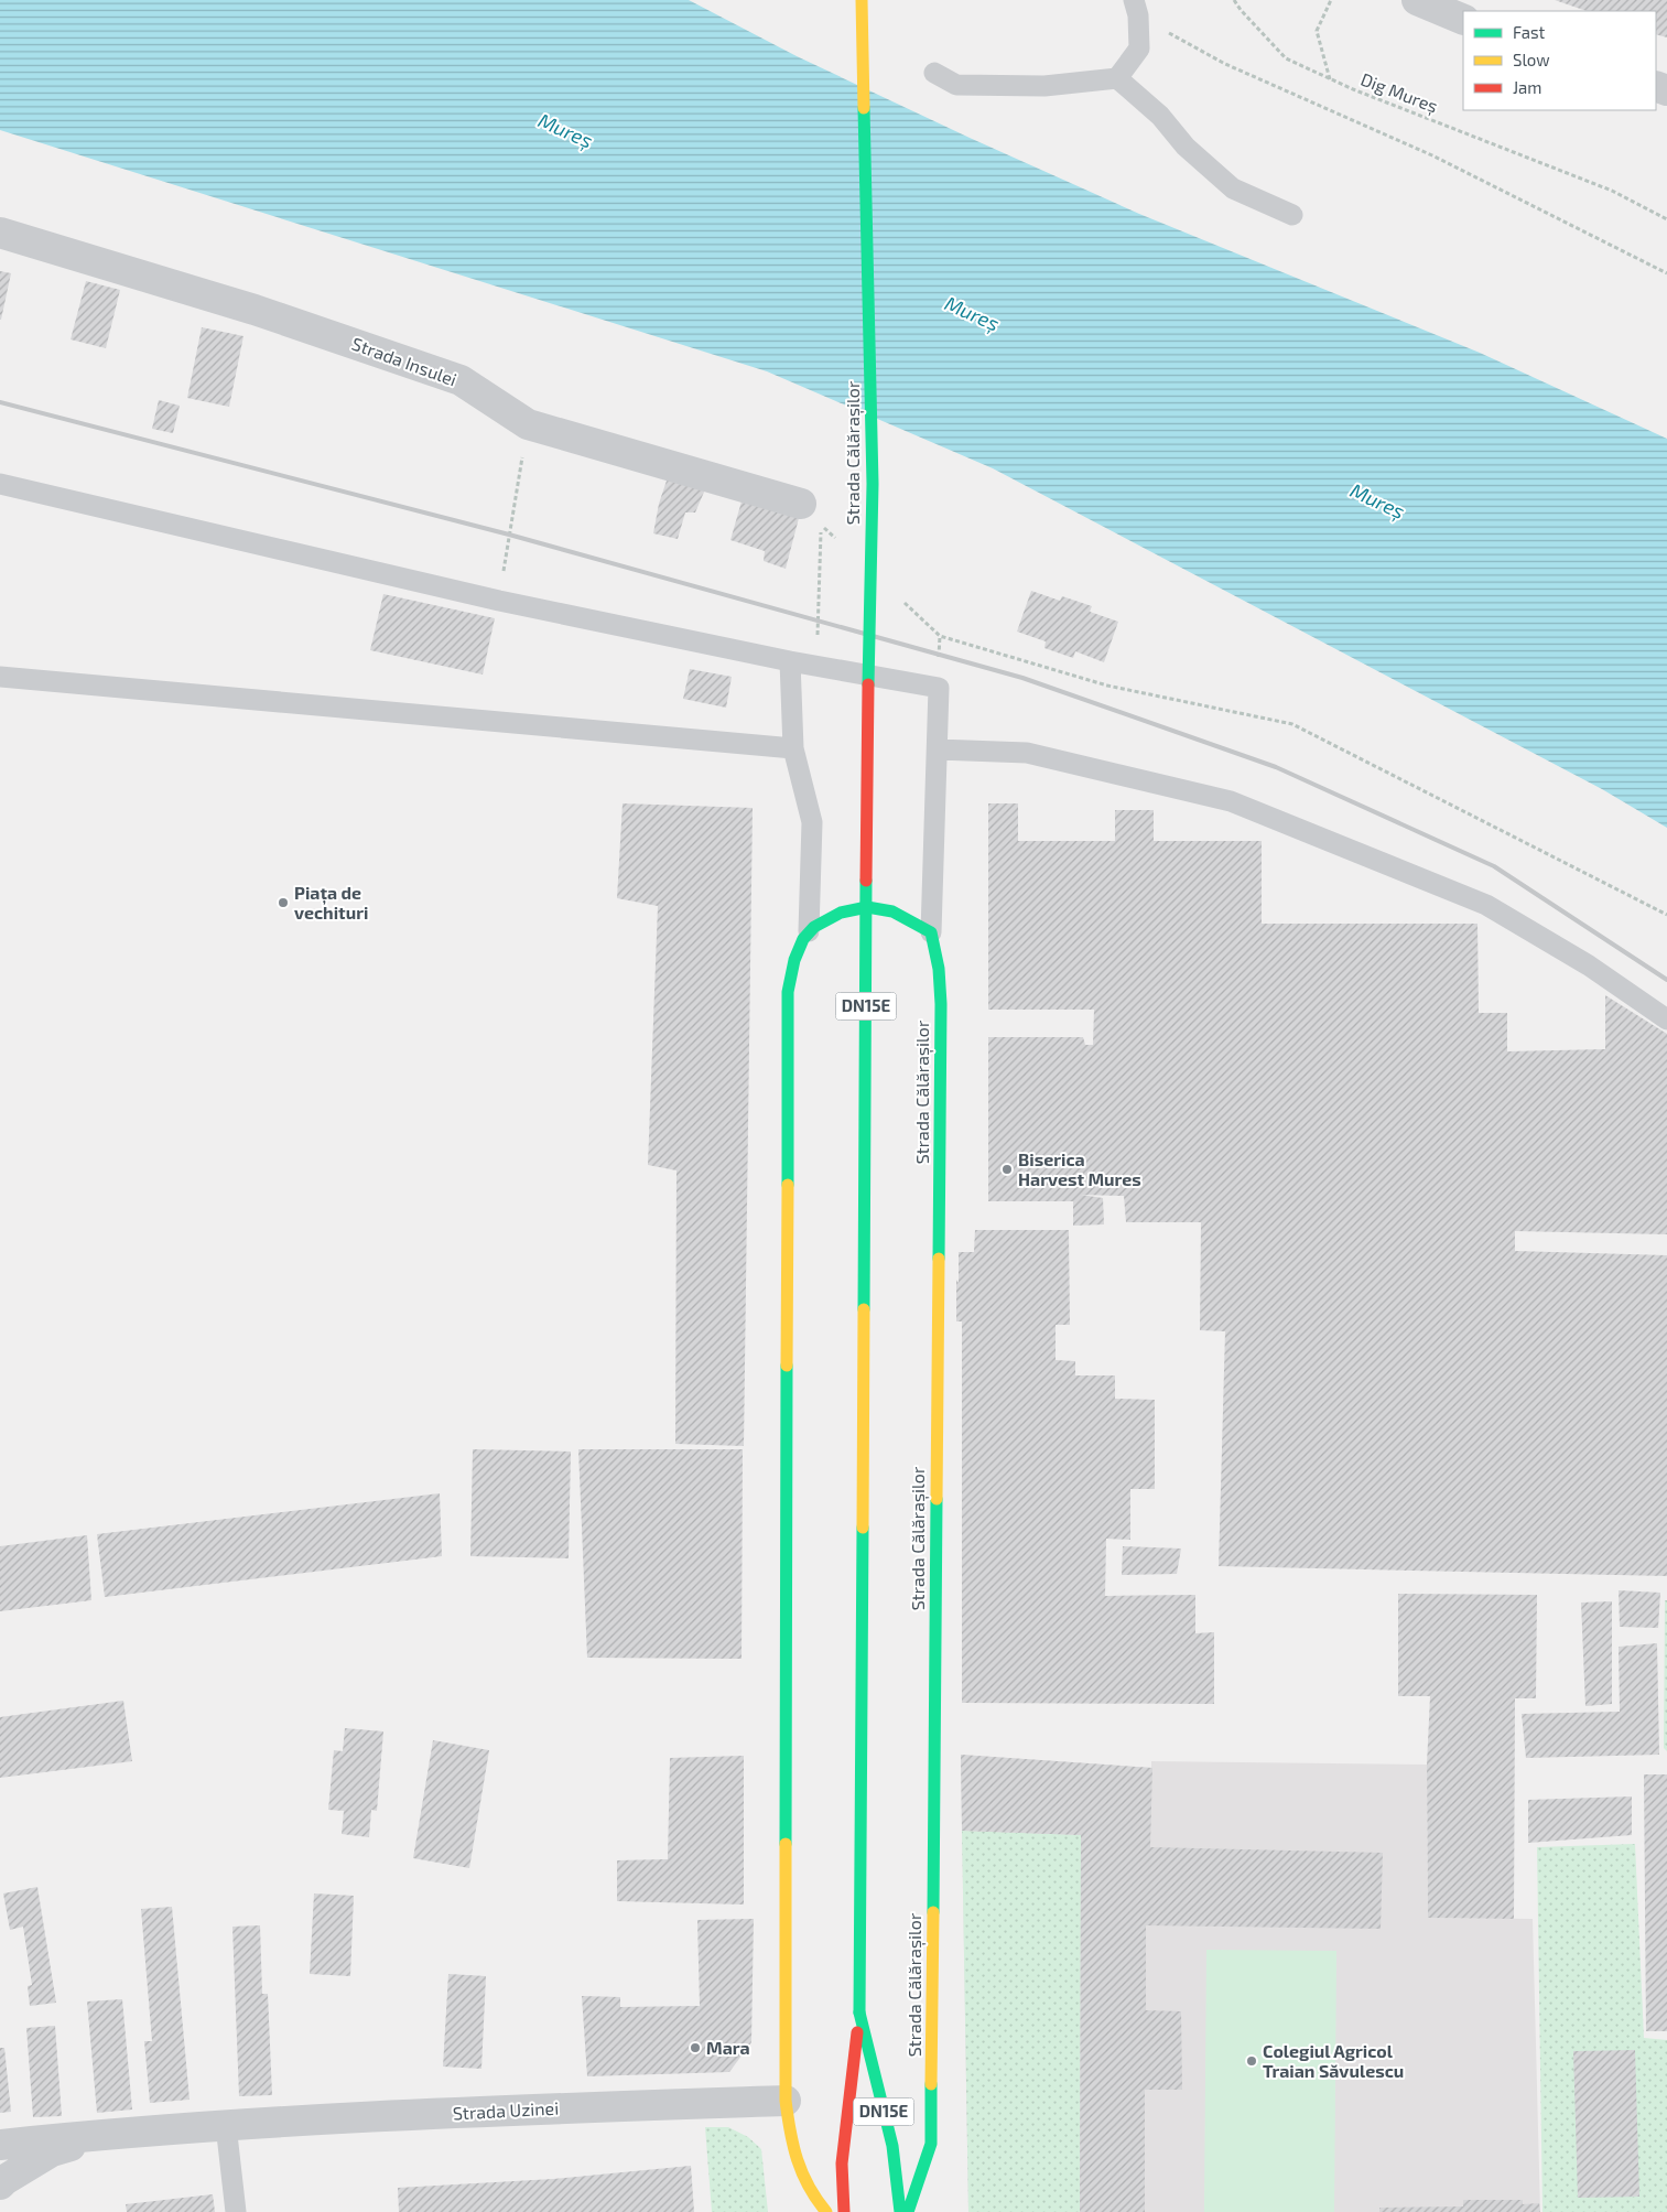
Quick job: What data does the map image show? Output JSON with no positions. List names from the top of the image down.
{
  "streets": {
    "street": [
      "Strada Insulei",
      "Strada Călărașilor",
      "DN15E",
      "Strada Uzinei"
    ],
    "path": ["Dig Mureș"]
  },
  "water": ["Mureș"],
  "places": [
    "Piața de vechituri",
    "Biserica Harvest Mures",
    "Mara",
    "Colegiul Agricol Traian Săvulescu"
  ],
  "legend": ["Fast", "Slow", "Jam"]
}
